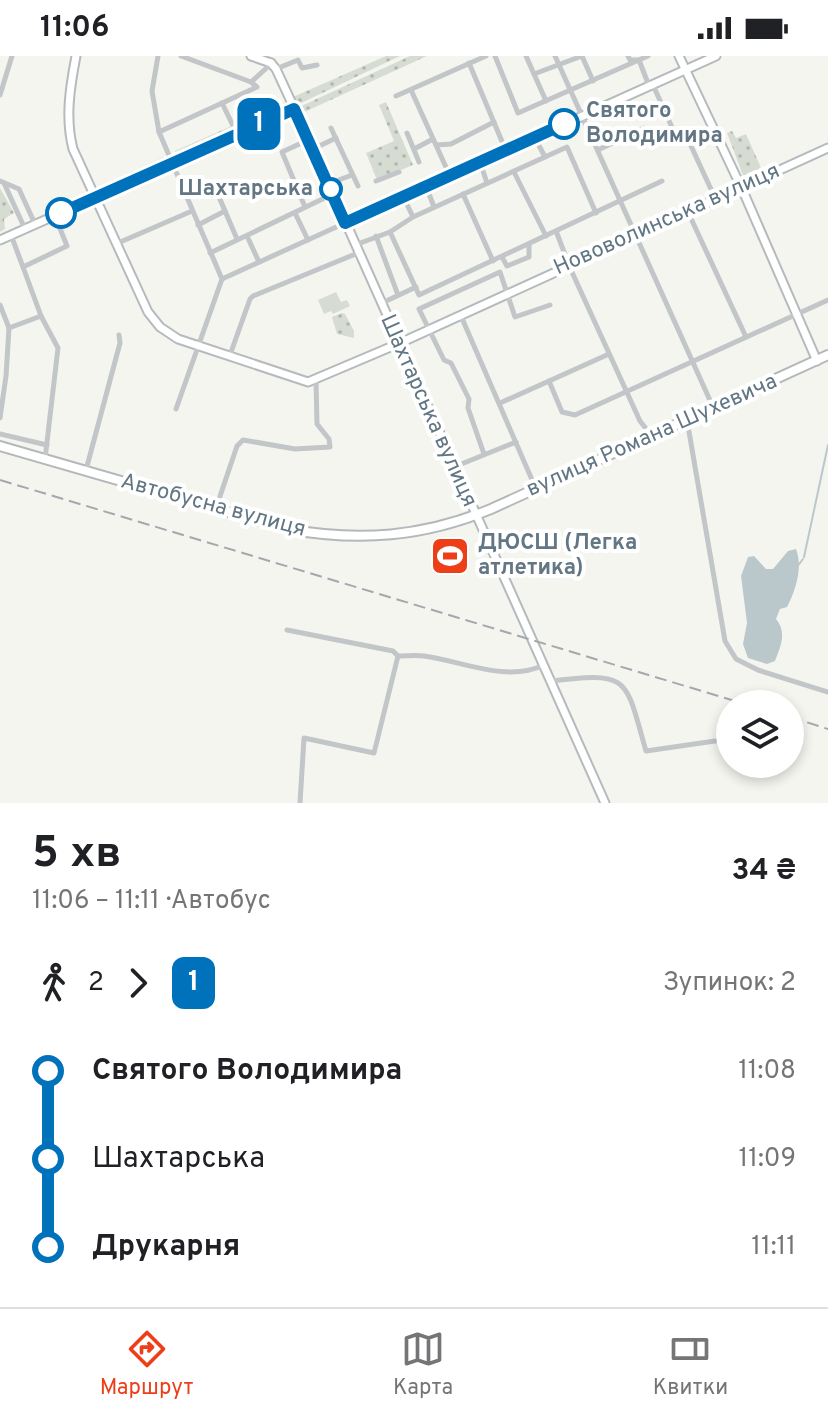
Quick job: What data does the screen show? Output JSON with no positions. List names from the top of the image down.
{
  "streets": {
    "main road": ["вулиця Романа Шухевича", "Автобусна вулиця"],
    "street": ["Нововолинська вулиця", "Шахтарська вулиця"]
  },
  "crossings": [
    ["Нововолинська вулиця", "Шахтарська вулиця"],
    ["Шахтарська вулиця", "вулиця Романа Шухевича"],
    ["Шахтарська вулиця", "Автобусна вулиця"],
    ["вулиця Романа Шухевича", "Автобусна вулиця"]
  ],
  "places": {
    "other": ["Святого Володимира", "Шахтарська"],
    "sports": ["ДЮСШ (Легка атлетика)"]
  },
  "lines": ["bus line 1"],
  "page": {
    "status": "11:06",
    "on_map": "1",
    "heading": ["5 хв", "11:06 – 11:11 · Автобус", "34 ₴"],
    "legs": ["2", "1", "Зупинок: 2"],
    "list": [
      {
        "name": "Святого Володимира",
        "value": "11:08"
      },
      {
        "name": "Шахтарська",
        "value": "11:09"
      },
      {
        "name": "Друкарня",
        "value": "11:11"
      }
    ],
    "tabs": ["Маршрут", "Карта", "Квитки"]
  }
}
